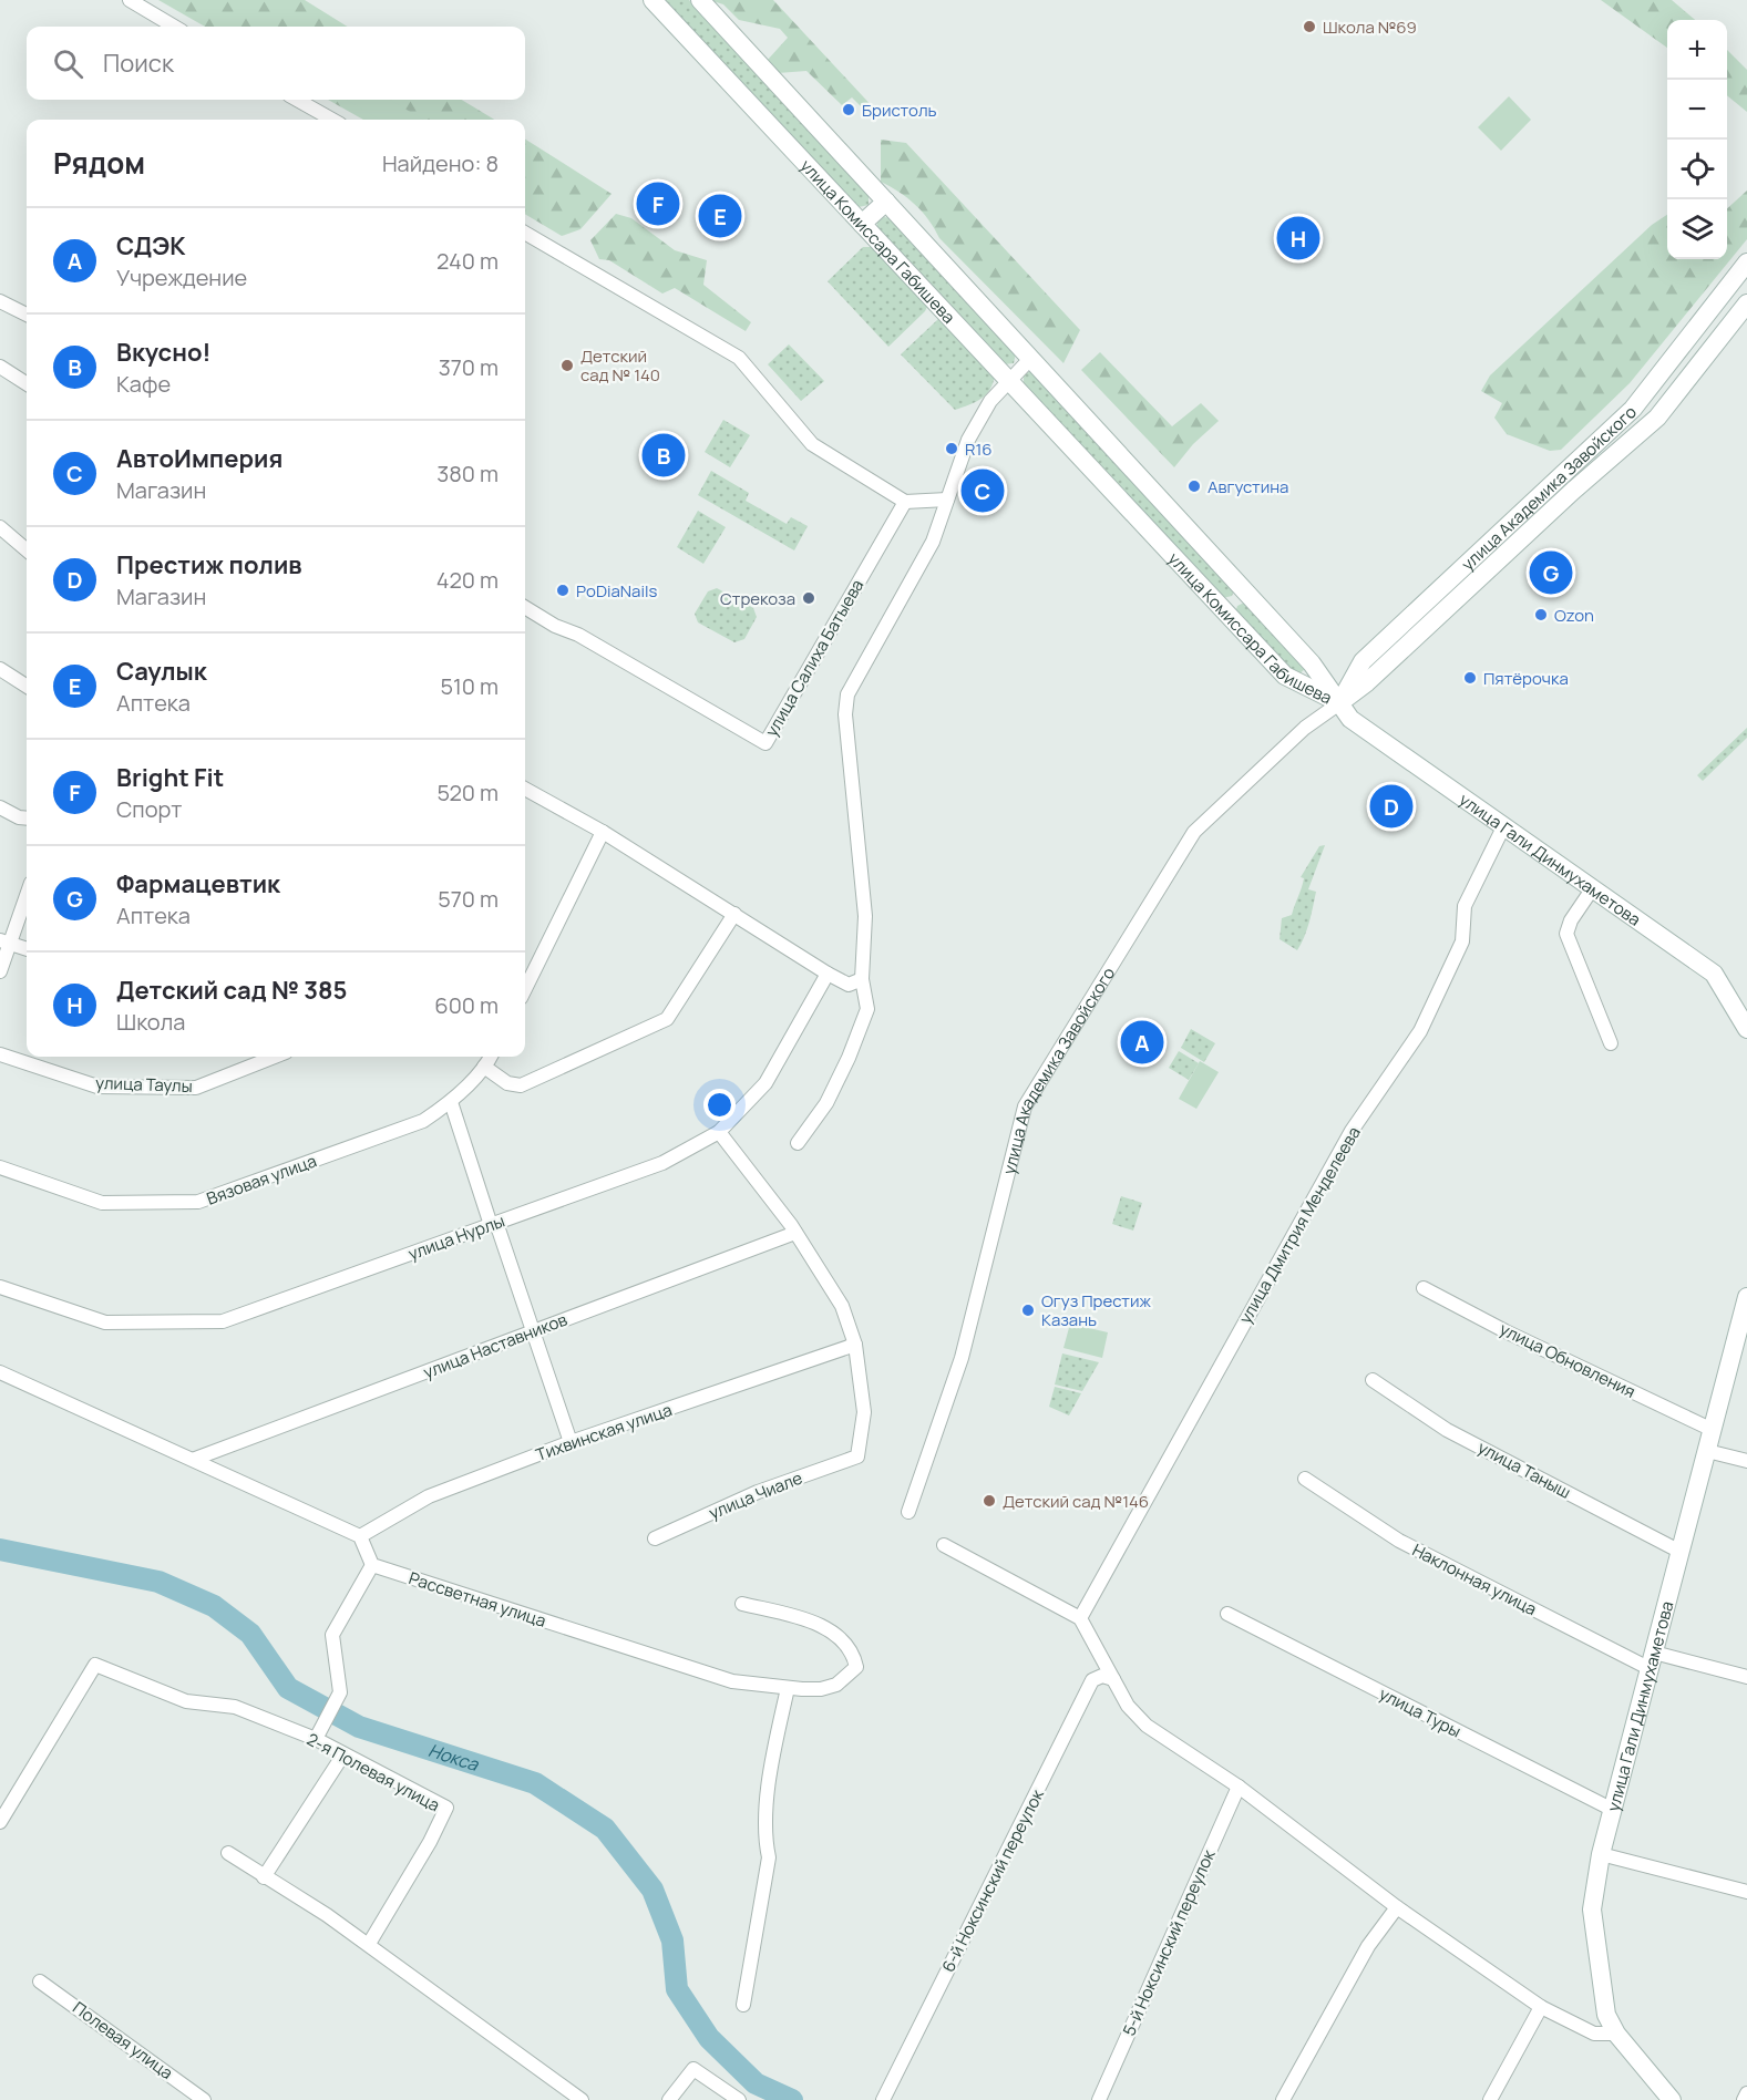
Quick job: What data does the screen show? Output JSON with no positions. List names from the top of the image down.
{
  "streets": {
    "street": [
      "улица Комиссара Габишева",
      "улица Академика Завойского",
      "улица Салиха Батыева",
      "улица Гали Динмухаметова",
      "улица Таулы",
      "Вязовая улица",
      "улица Дмитрия Менделеева",
      "улица Нурлы",
      "улица Наставников",
      "улица Обновления",
      "Тихвинская улица",
      "улица Таныш",
      "улица Чиале",
      "Наклонная улица",
      "Рассветная улица",
      "улица Туры",
      "2-я Полевая улица",
      "6-й Ноксинский переулок",
      "5-й Ноксинский переулок",
      "Полевая улица"
    ]
  },
  "crossings": [
    ["улица Комиссара Габишева", "улица Академика Завойского"],
    ["улица Комиссара Габишева", "улица Гали Динмухаметова"],
    ["улица Академика Завойского", "улица Гали Динмухаметова"],
    ["улица Гали Динмухаметова", "улица Дмитрия Менделеева"],
    ["улица Гали Динмухаметова", "улица Обновления"],
    ["улица Гали Динмухаметова", "улица Таныш"],
    ["улица Гали Динмухаметова", "Наклонная улица"],
    ["улица Гали Динмухаметова", "улица Туры"],
    ["Тихвинская улица", "улица Чиале"]
  ],
  "water": ["Нокса"],
  "places": [
    "Школа №69",
    "Бристоль",
    "Детский сад № 140",
    "R16",
    "Августина",
    "PoDiaNails",
    "Стрекоза",
    "Ozon",
    "Пятёрочка",
    "Огуз Престиж Казань",
    "Детский сад №146"
  ],
  "page": {
    "map_buttons": ["+", "−"],
    "search": "Поиск",
    "heading": ["Рядом", "Найдено: 8"],
    "pins": [
      "F",
      "E",
      "H",
      "B",
      "C",
      "G",
      "D",
      "A"
    ],
    "list": [
      {
        "mark": "A",
        "name": "СДЭК",
        "note": "Учреждение",
        "value": "240 m"
      },
      {
        "mark": "B",
        "name": "Вкусно!",
        "note": "Кафе",
        "value": "370 m"
      },
      {
        "mark": "C",
        "name": "АвтоИмперия",
        "note": "Магазин",
        "value": "380 m"
      },
      {
        "mark": "D",
        "name": "Престиж полив",
        "note": "Магазин",
        "value": "420 m"
      },
      {
        "mark": "E",
        "name": "Саулык",
        "note": "Аптека",
        "value": "510 m"
      },
      {
        "mark": "F",
        "name": "Bright Fit",
        "note": "Спорт",
        "value": "520 m"
      },
      {
        "mark": "G",
        "name": "Фармацевтик",
        "note": "Аптека",
        "value": "570 m"
      },
      {
        "mark": "H",
        "name": "Детский сад № 385",
        "note": "Школа",
        "value": "600 m"
      }
    ]
  }
}
